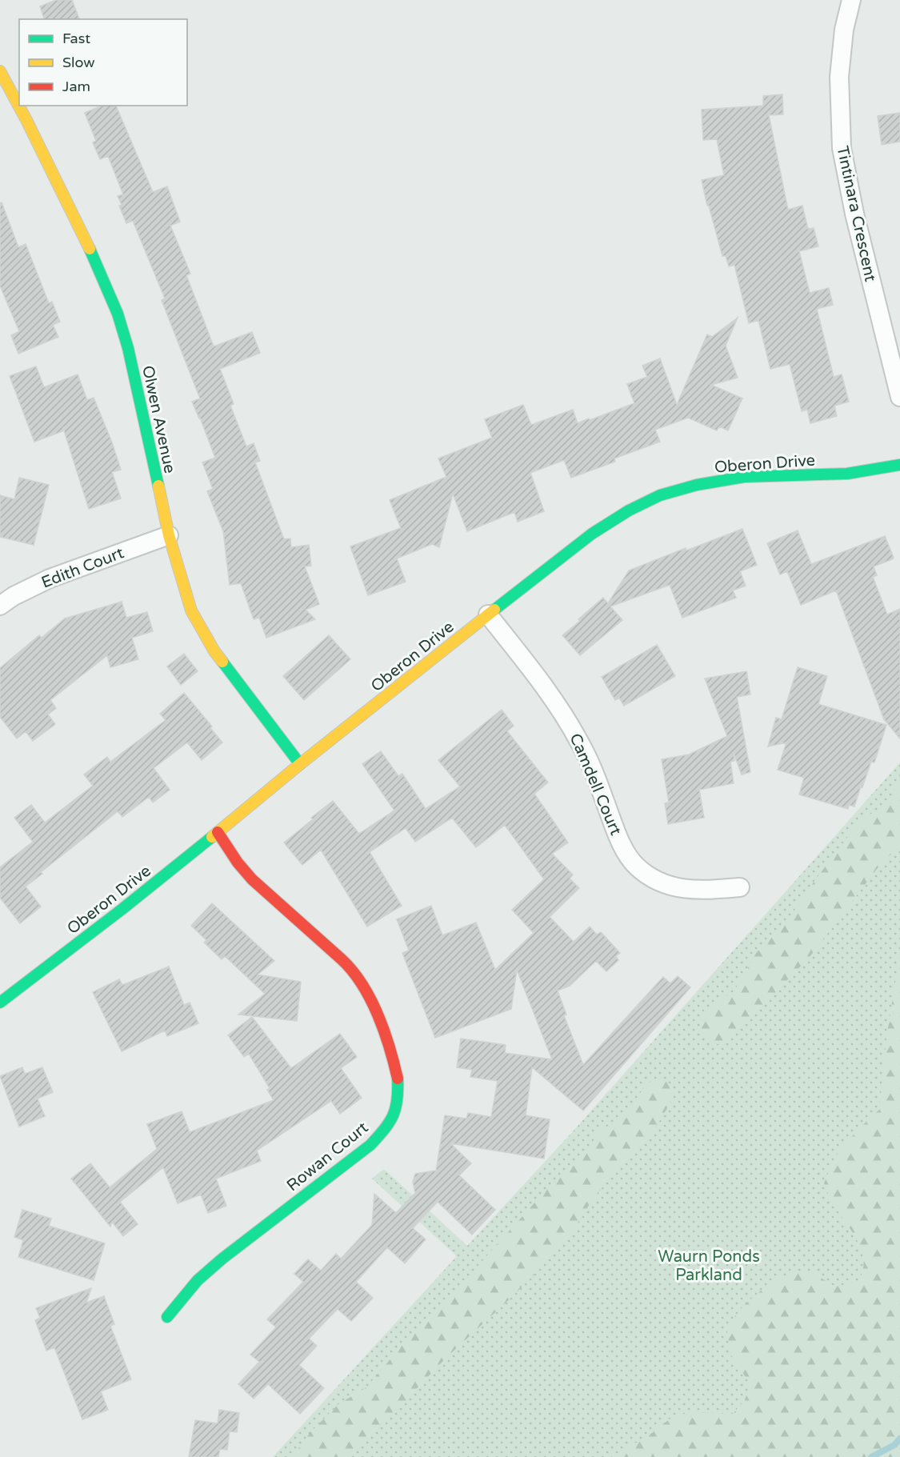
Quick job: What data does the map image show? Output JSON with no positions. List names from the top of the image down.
{
  "streets": {
    "street": [
      "Tintinara Crescent",
      "Olwen Avenue",
      "Oberon Drive",
      "Edith Court",
      "Camdell Court",
      "Rowan Court"
    ]
  },
  "crossings": [
    ["Olwen Avenue", "Oberon Drive"],
    ["Olwen Avenue", "Edith Court"],
    ["Oberon Drive", "Camdell Court"],
    ["Oberon Drive", "Rowan Court"]
  ],
  "parks": ["Waurn Ponds Parkland"],
  "legend": ["Fast", "Slow", "Jam"]
}
